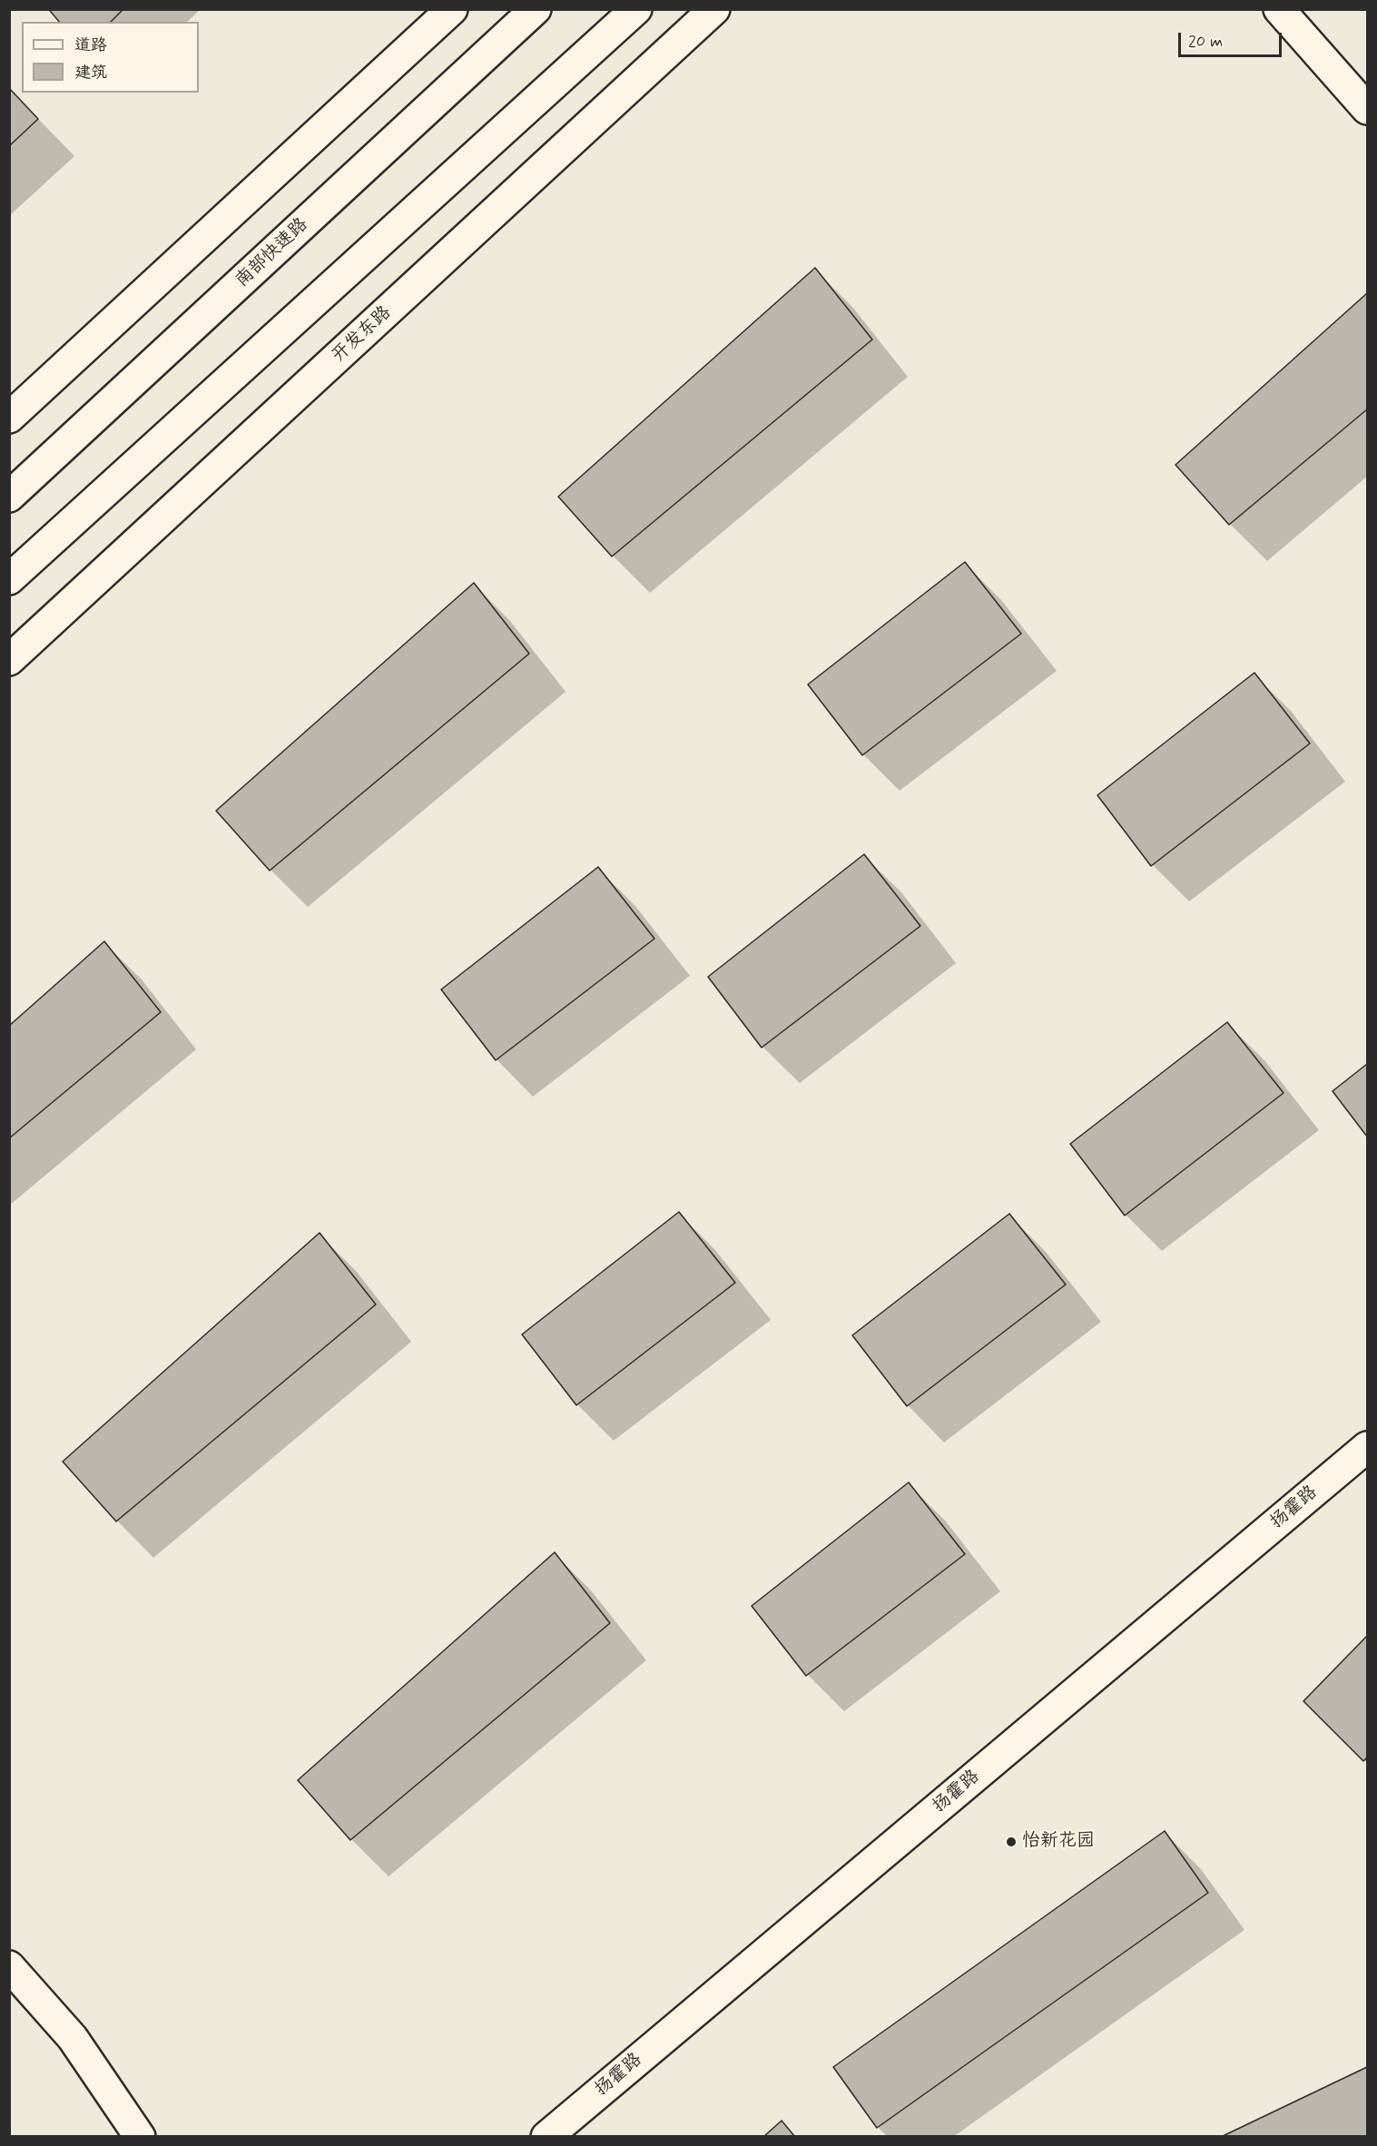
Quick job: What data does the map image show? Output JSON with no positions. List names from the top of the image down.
{
  "streets": {
    "main road": ["南部快速路", "开发东路", "扬霍路"]
  },
  "places": ["怡新花园"],
  "legend": ["道路", "建筑"],
  "scale_bar": "20 m"
}
